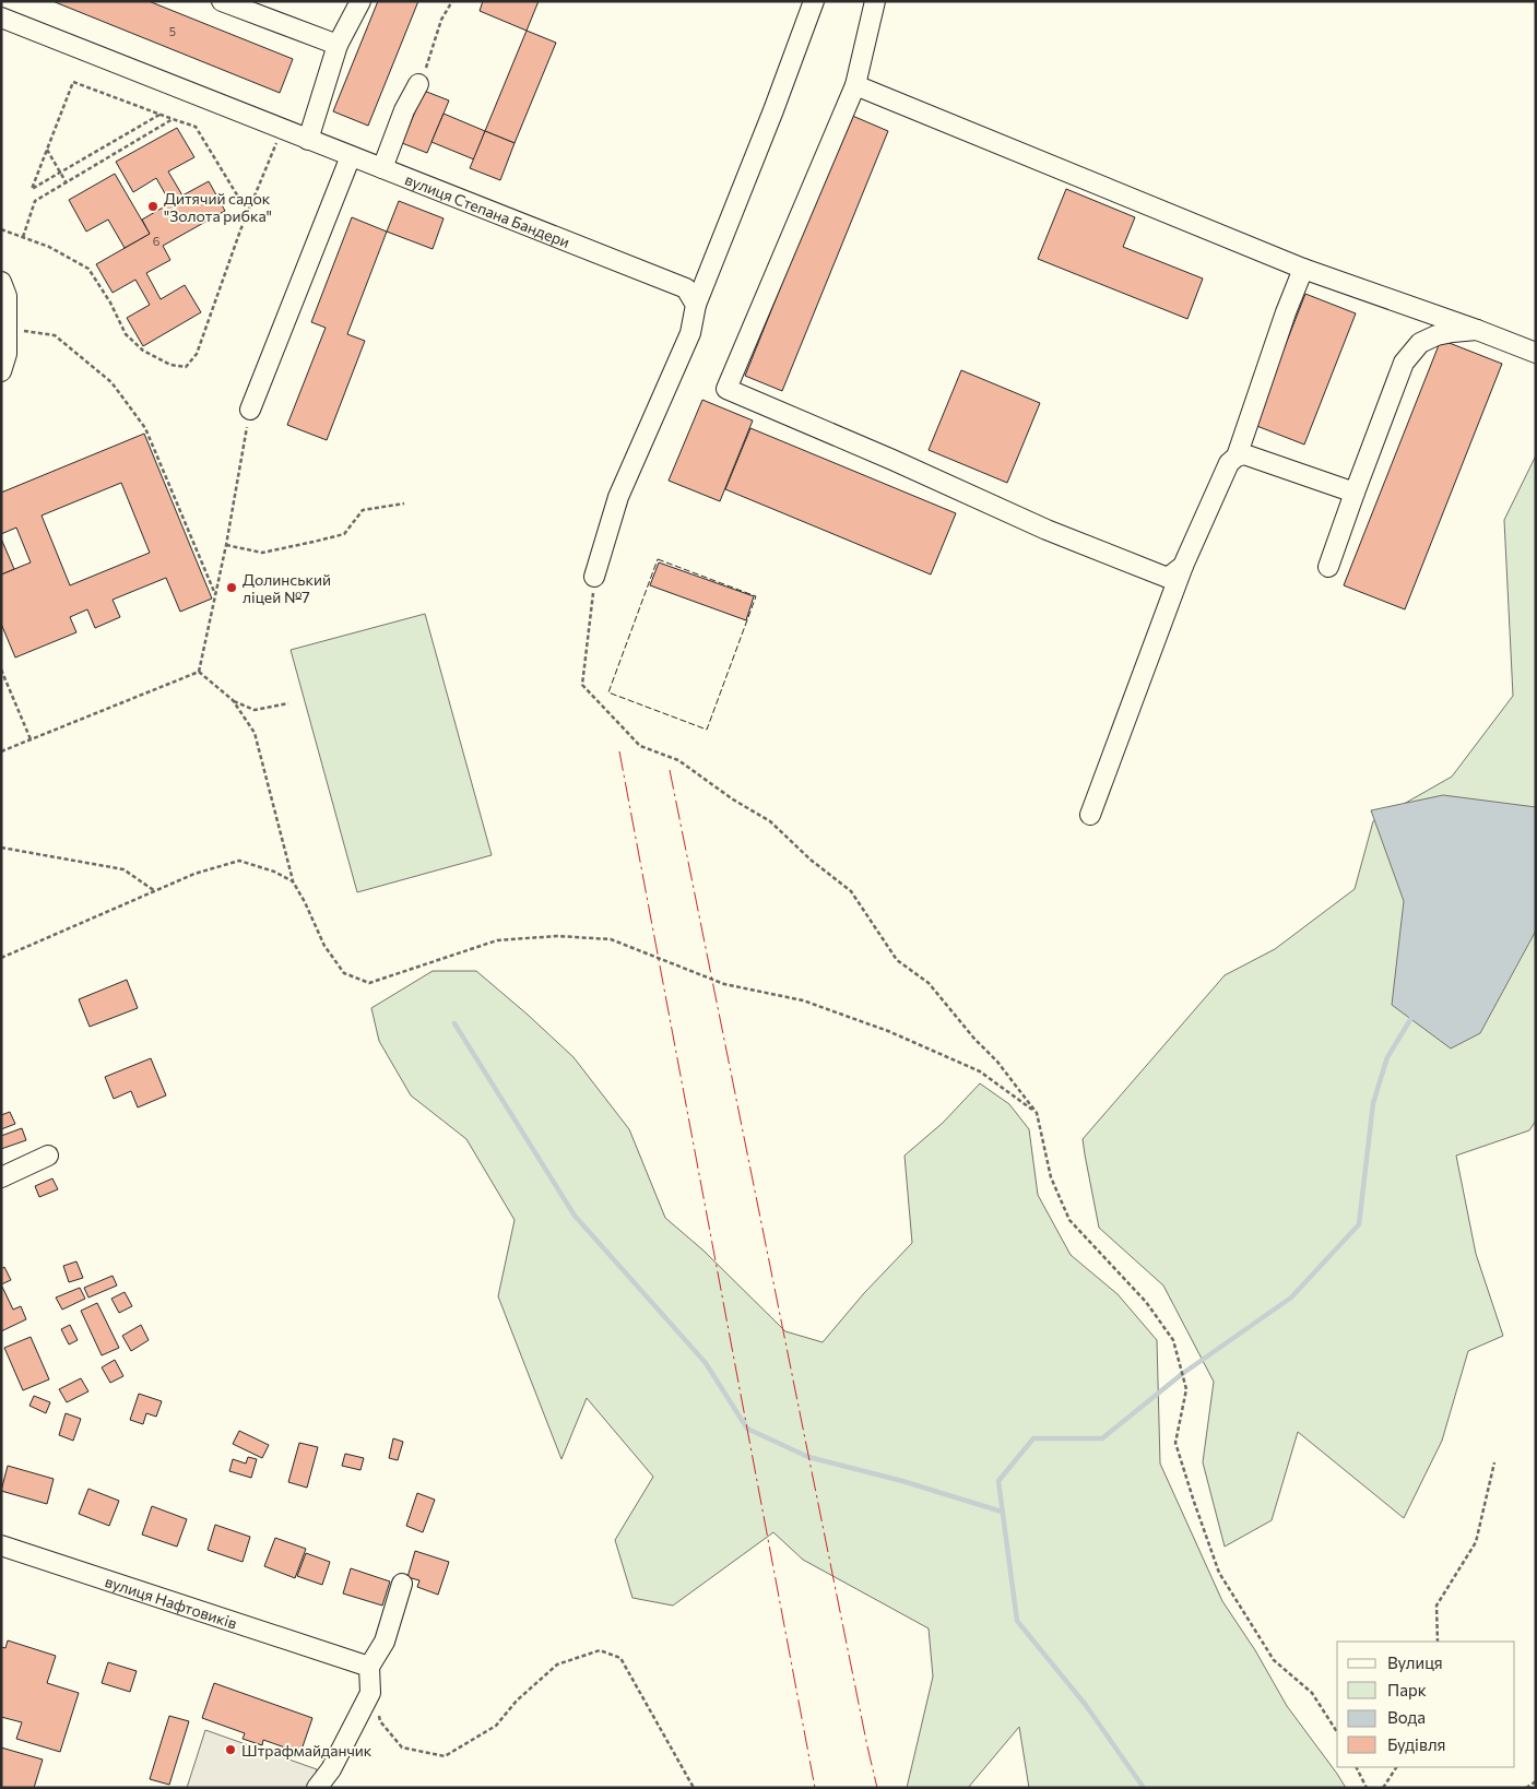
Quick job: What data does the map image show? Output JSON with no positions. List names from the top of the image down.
{
  "streets": {
    "street": ["вулиця Степана Бандери", "вулиця Нафтовиків"]
  },
  "places": ["Дитячий садок \"Золота рибка\"", "Долинський ліцей №7", "Штрафмайданчик"],
  "house_numbers": ["5", "6"],
  "legend": [
    "Вулиця",
    "Парк",
    "Вода",
    "Будівля"
  ]
}
